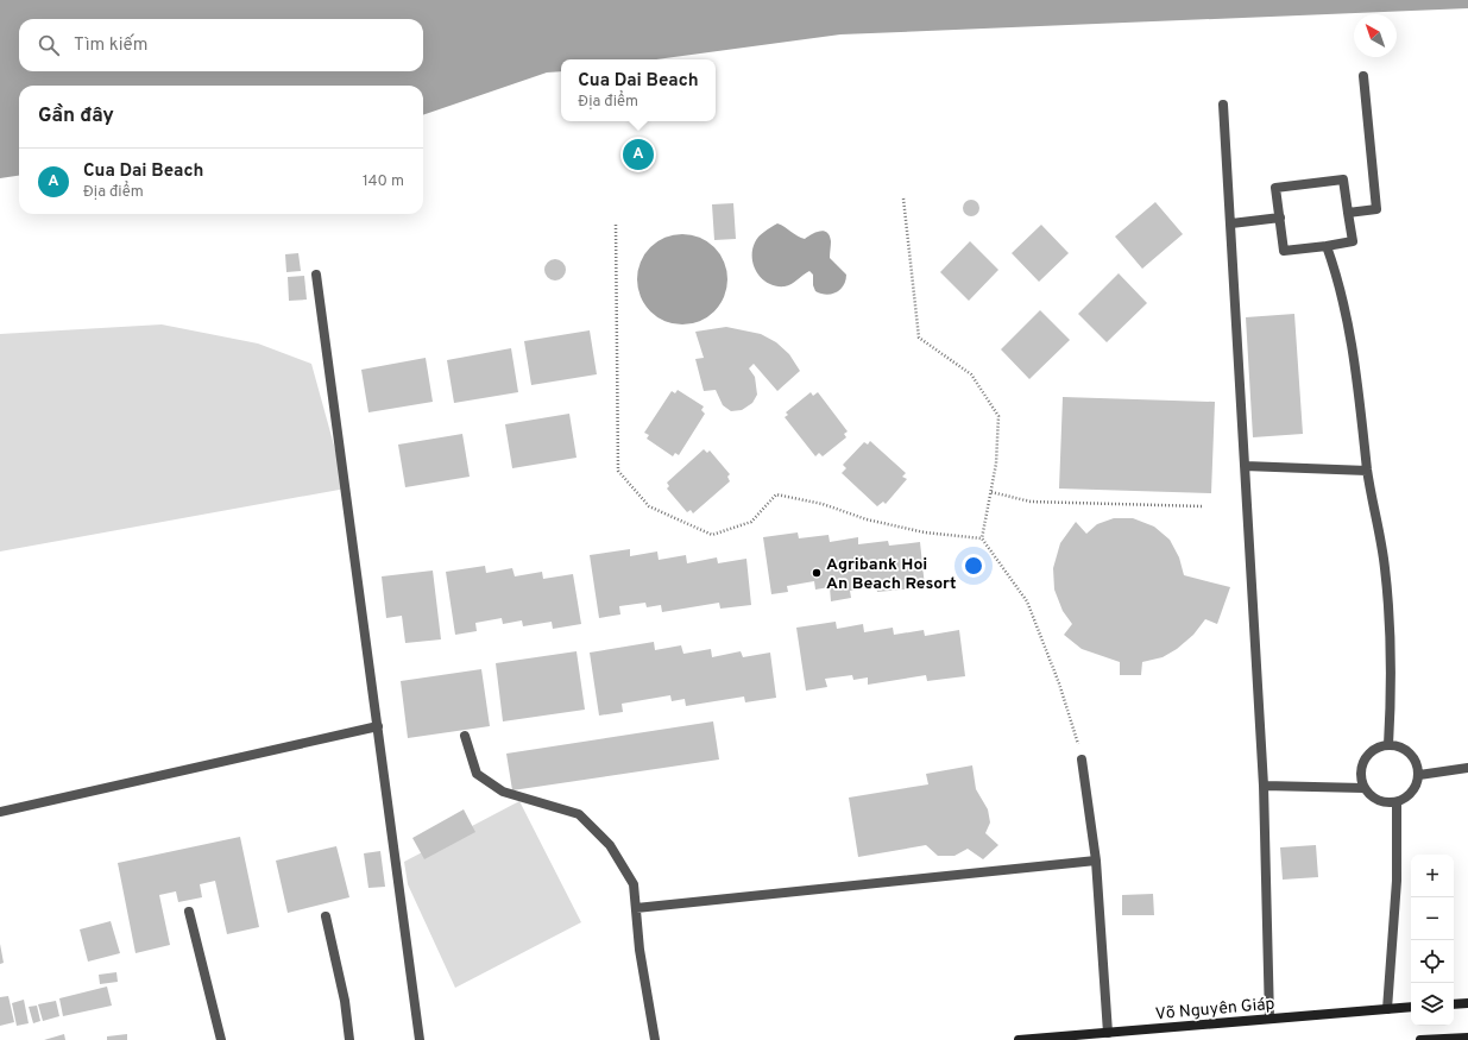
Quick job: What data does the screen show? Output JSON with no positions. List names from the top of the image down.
{
  "streets": {
    "main road": ["Võ Nguyên Giáp"]
  },
  "places": ["Agribank Hoi An Beach Resort"],
  "north": "top left",
  "page": {
    "search": "Tìm kiếm",
    "popup": ["Cua Dai Beach", "Địa điểm"],
    "heading": "Gần đây",
    "pins": "A",
    "list": [
      {
        "mark": "A",
        "name": "Cua Dai Beach",
        "note": "Địa điểm",
        "value": "140 m"
      }
    ],
    "map_buttons": ["+", "−"]
  }
}
